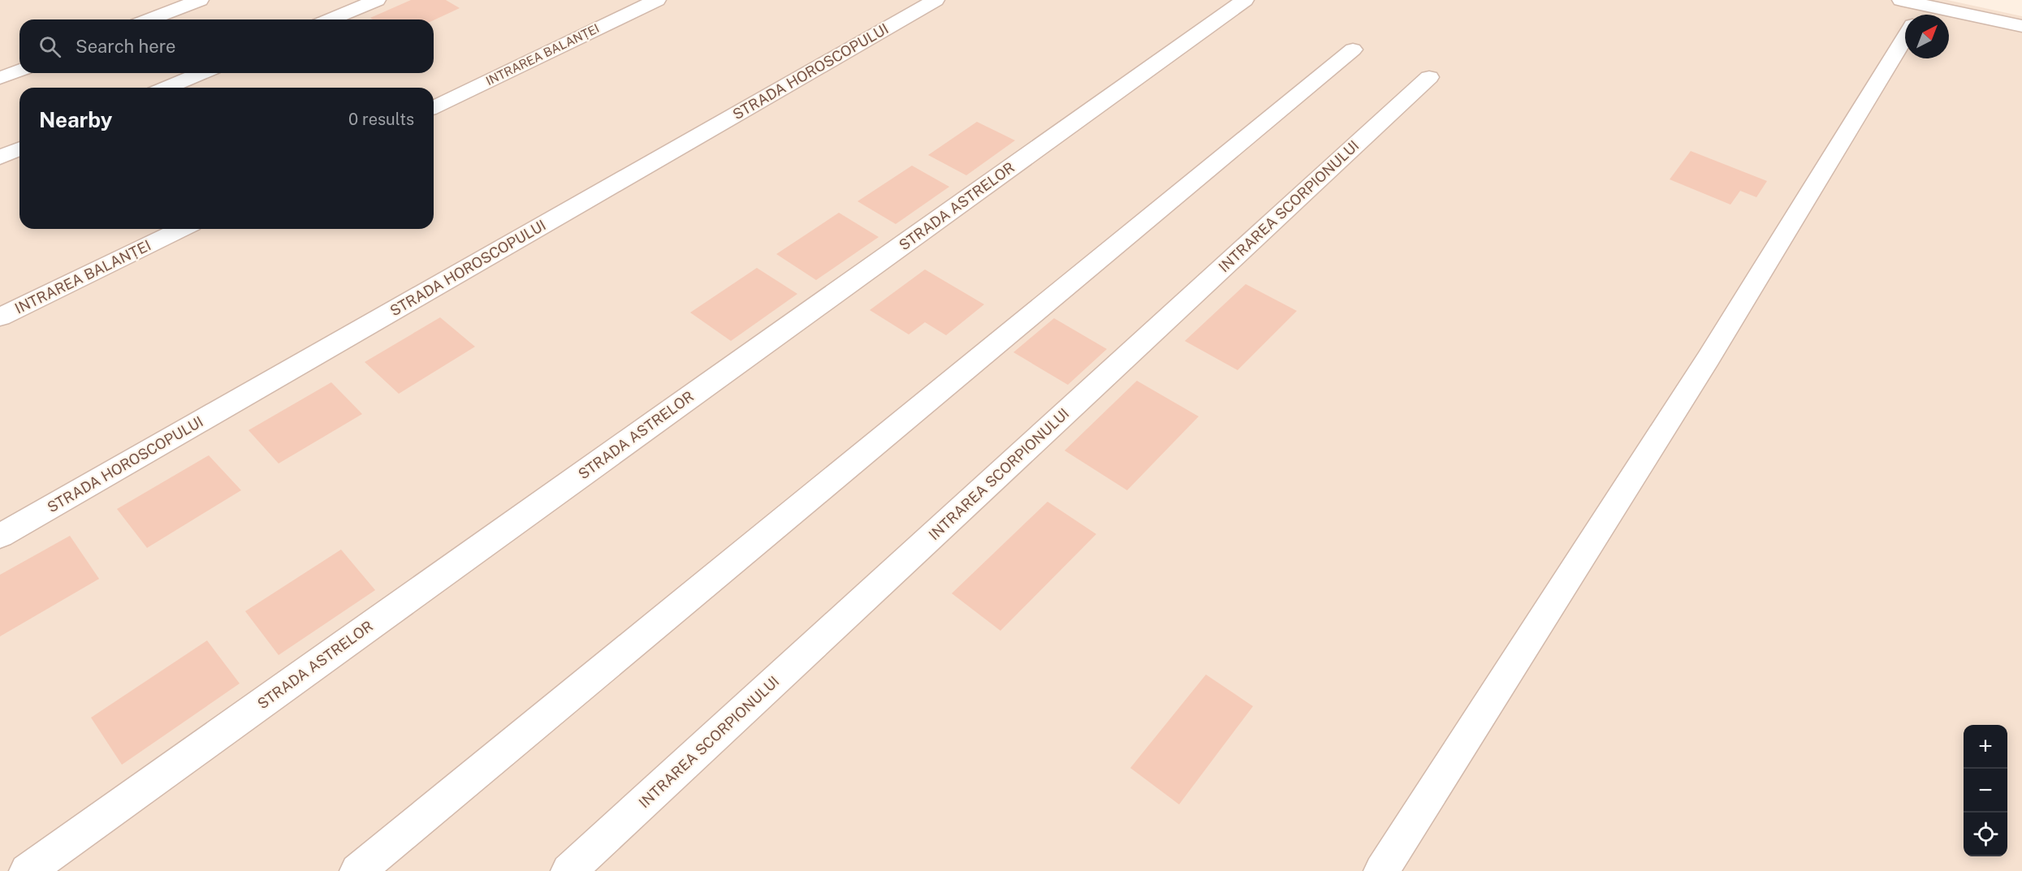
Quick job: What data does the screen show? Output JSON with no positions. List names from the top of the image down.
{
  "streets": {
    "street": [
      "INTRAREA BALANȚEI",
      "STRADA HOROSCOPULUI",
      "STRADA ASTRELOR",
      "INTRAREA SCORPIONULUI"
    ]
  },
  "north": "top right",
  "page": {
    "search": "Search here",
    "heading": ["Nearby", "0 results"],
    "map_buttons": ["+", "−"]
  }
}
